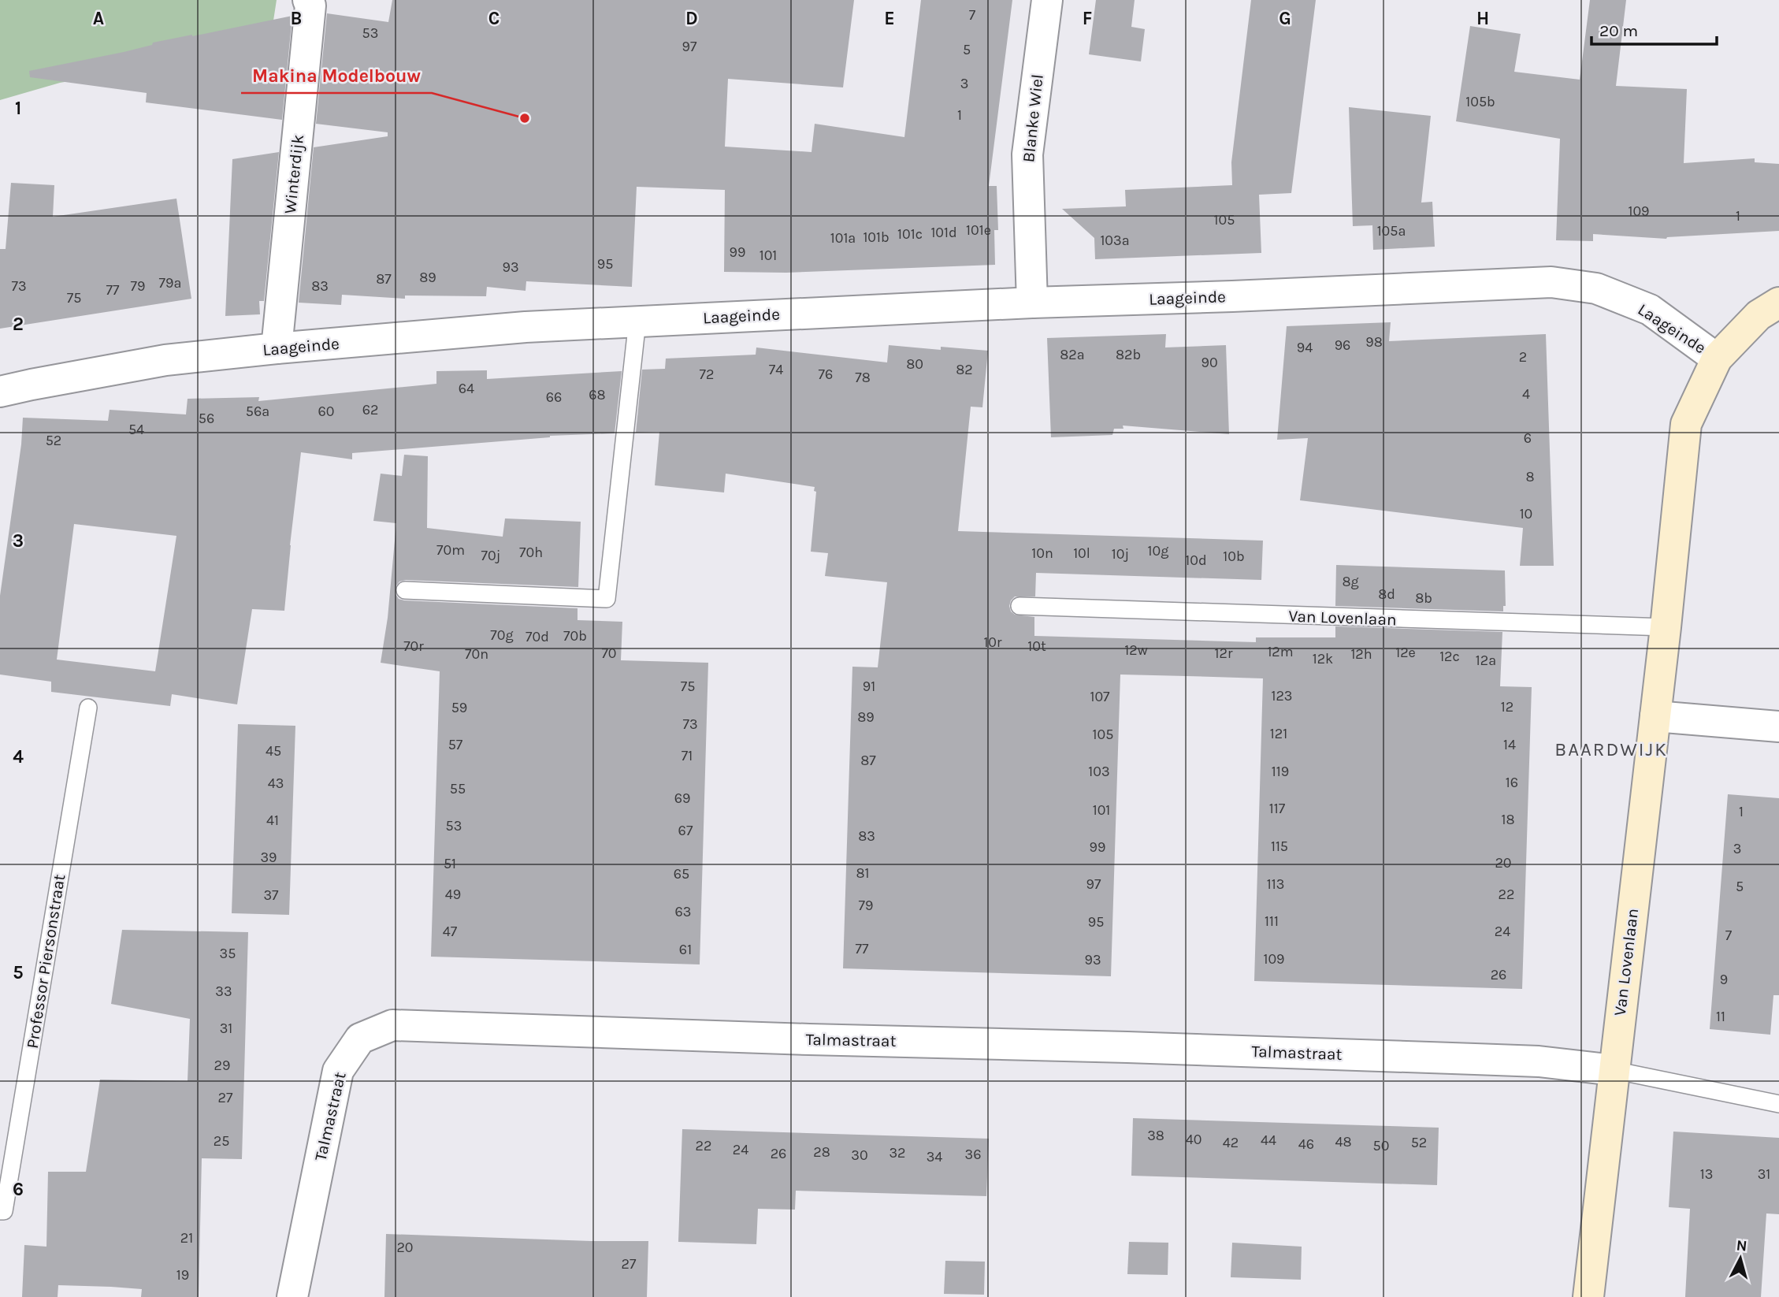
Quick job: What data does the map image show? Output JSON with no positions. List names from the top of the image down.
{
  "streets": {
    "main road": ["Van Lovenlaan"],
    "street": [
      "Blanke Wiel",
      "Winterdijk",
      "Laageinde",
      "Talmastraat"
    ],
    "lane": ["Professor Piersonstraat"]
  },
  "crossings": [
    ["Blanke Wiel", "Laageinde"],
    ["Winterdijk", "Laageinde"],
    ["Laageinde", "Van Lovenlaan"],
    ["Van Lovenlaan", "Talmastraat"]
  ],
  "districts": ["BAARDWIJK"],
  "places": ["Makina Modelbouw"],
  "house_numbers": [
    "7",
    "53",
    "97",
    "5",
    "3",
    "105b",
    "1",
    "109",
    "1",
    "105",
    "101e",
    "105a",
    "101d",
    "101c",
    "101b",
    "101a",
    "103a",
    "99",
    "101",
    "95",
    "93",
    "89",
    "87",
    "79a",
    "73",
    "79",
    "83",
    "77",
    "75",
    "98",
    "96",
    "94",
    "82a",
    "82b",
    "2",
    "90",
    "80",
    "74",
    "82",
    "72",
    "76",
    "78",
    "64",
    "4",
    "68",
    "66",
    "62",
    "56a",
    "60",
    "56",
    "54",
    "6",
    "52",
    "8",
    "10",
    "70m",
    "10g",
    "70h",
    "10n",
    "10l",
    "10j",
    "70j",
    "10b",
    "10d",
    "8g",
    "8d",
    "8b",
    "70g",
    "70b",
    "70d",
    "10r",
    "70r",
    "10t",
    "12w",
    "12m",
    "12e",
    "70",
    "12r",
    "70n",
    "12h",
    "12c",
    "12k",
    "12a",
    "75",
    "91",
    "123",
    "107",
    "12",
    "59",
    "89",
    "73",
    "121",
    "105",
    "57",
    "14",
    "45",
    "71",
    "87",
    "103",
    "119",
    "16",
    "43",
    "55",
    "69",
    "117",
    "101",
    "1",
    "18",
    "41",
    "53",
    "67",
    "83",
    "115",
    "99",
    "3",
    "39",
    "20",
    "51",
    "81",
    "65",
    "97",
    "113",
    "5",
    "49",
    "22",
    "37",
    "79",
    "63",
    "111",
    "95",
    "47",
    "24",
    "7",
    "77",
    "61",
    "35",
    "109",
    "93",
    "26",
    "9",
    "33",
    "11",
    "31",
    "29",
    "27",
    "38",
    "40",
    "44",
    "25",
    "48",
    "42",
    "52",
    "46",
    "22",
    "50",
    "24",
    "28",
    "32",
    "26",
    "36",
    "30",
    "34",
    "13",
    "31",
    "21",
    "20",
    "27",
    "19"
  ],
  "scale_bar": "20 m",
  "north": "top",
  "grid": {
    "columns": [
      "A",
      "B",
      "C",
      "D",
      "E",
      "F",
      "G",
      "H"
    ],
    "rows": [
      "1",
      "2",
      "3",
      "4",
      "5",
      "6"
    ]
  }
}
